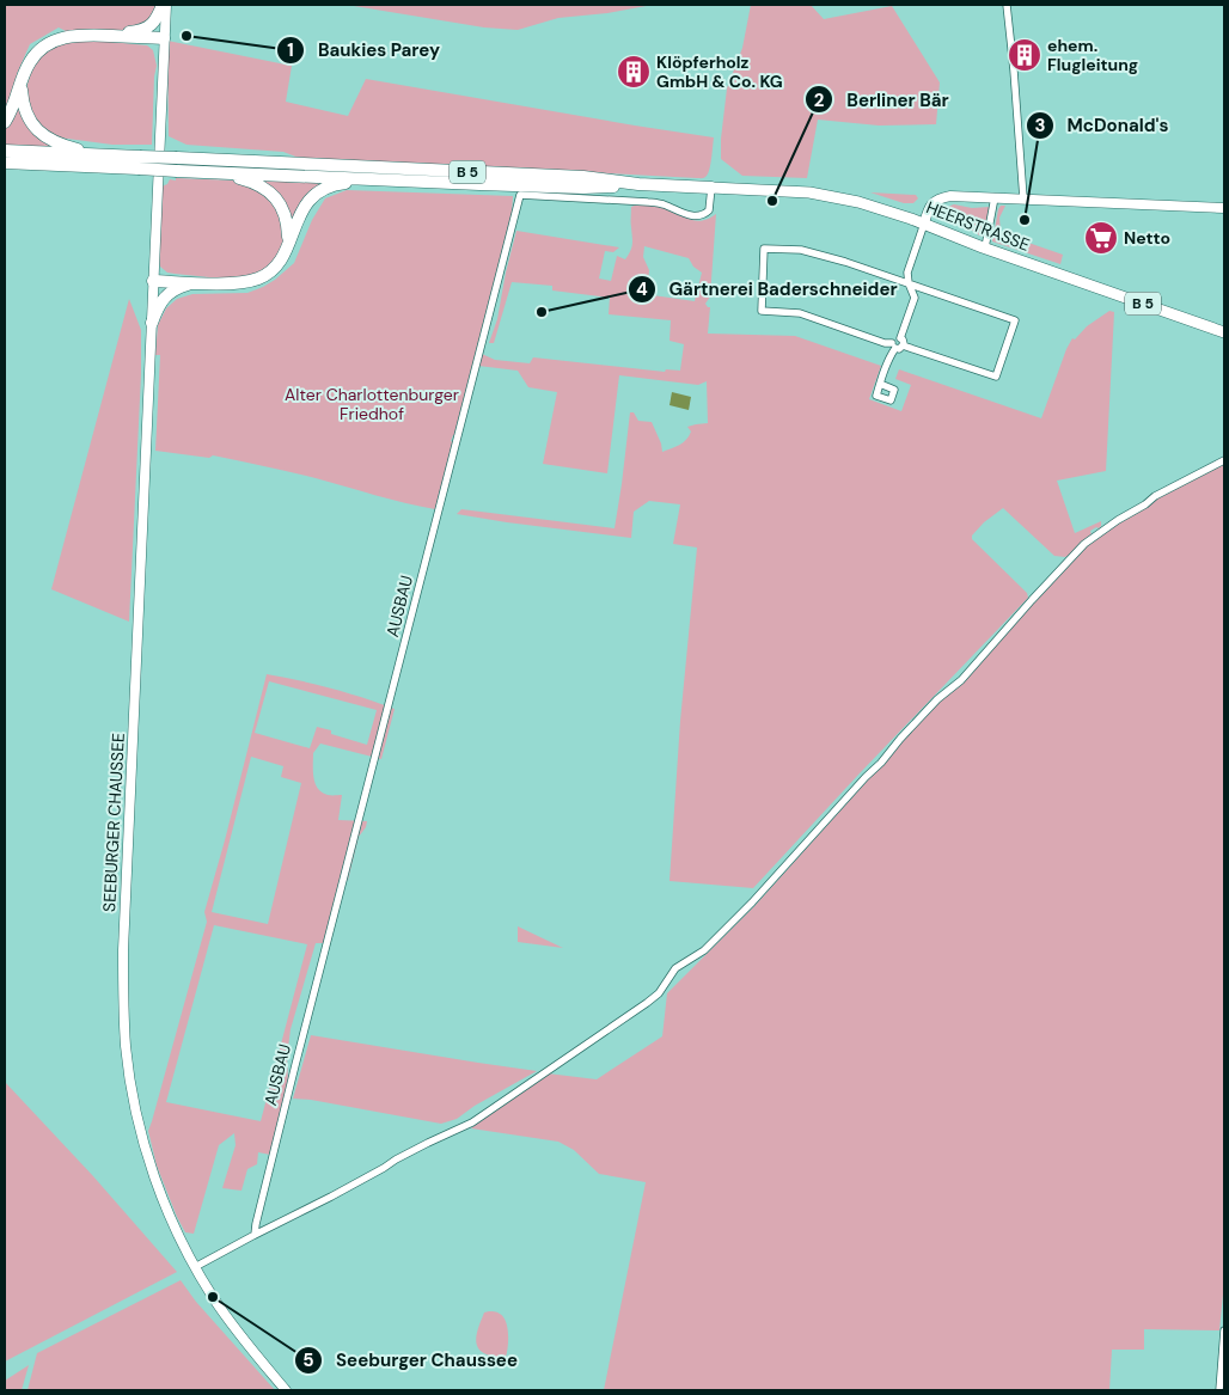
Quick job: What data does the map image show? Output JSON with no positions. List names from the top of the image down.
{
  "streets": {
    "highway": ["B 5"],
    "main road": ["HEERSTRASSE", "SEEBURGER CHAUSSEE"],
    "street": ["AUSBAU"]
  },
  "crossings": [
    ["B 5", "HEERSTRASSE"],
    ["B 5", "AUSBAU"],
    ["HEERSTRASSE", "AUSBAU"]
  ],
  "parks": ["Alter Charlottenburger Friedhof"],
  "places": {
    "other": [
      "Baukies Parey",
      "Berliner Bär",
      "McDonald's",
      "Gärtnerei Baderschneider",
      "Seeburger Chaussee"
    ],
    "building": ["ehem. Flugleitung", "Klöpferholz GmbH & Co. KG"],
    "supermarket": ["Netto"]
  }
}
